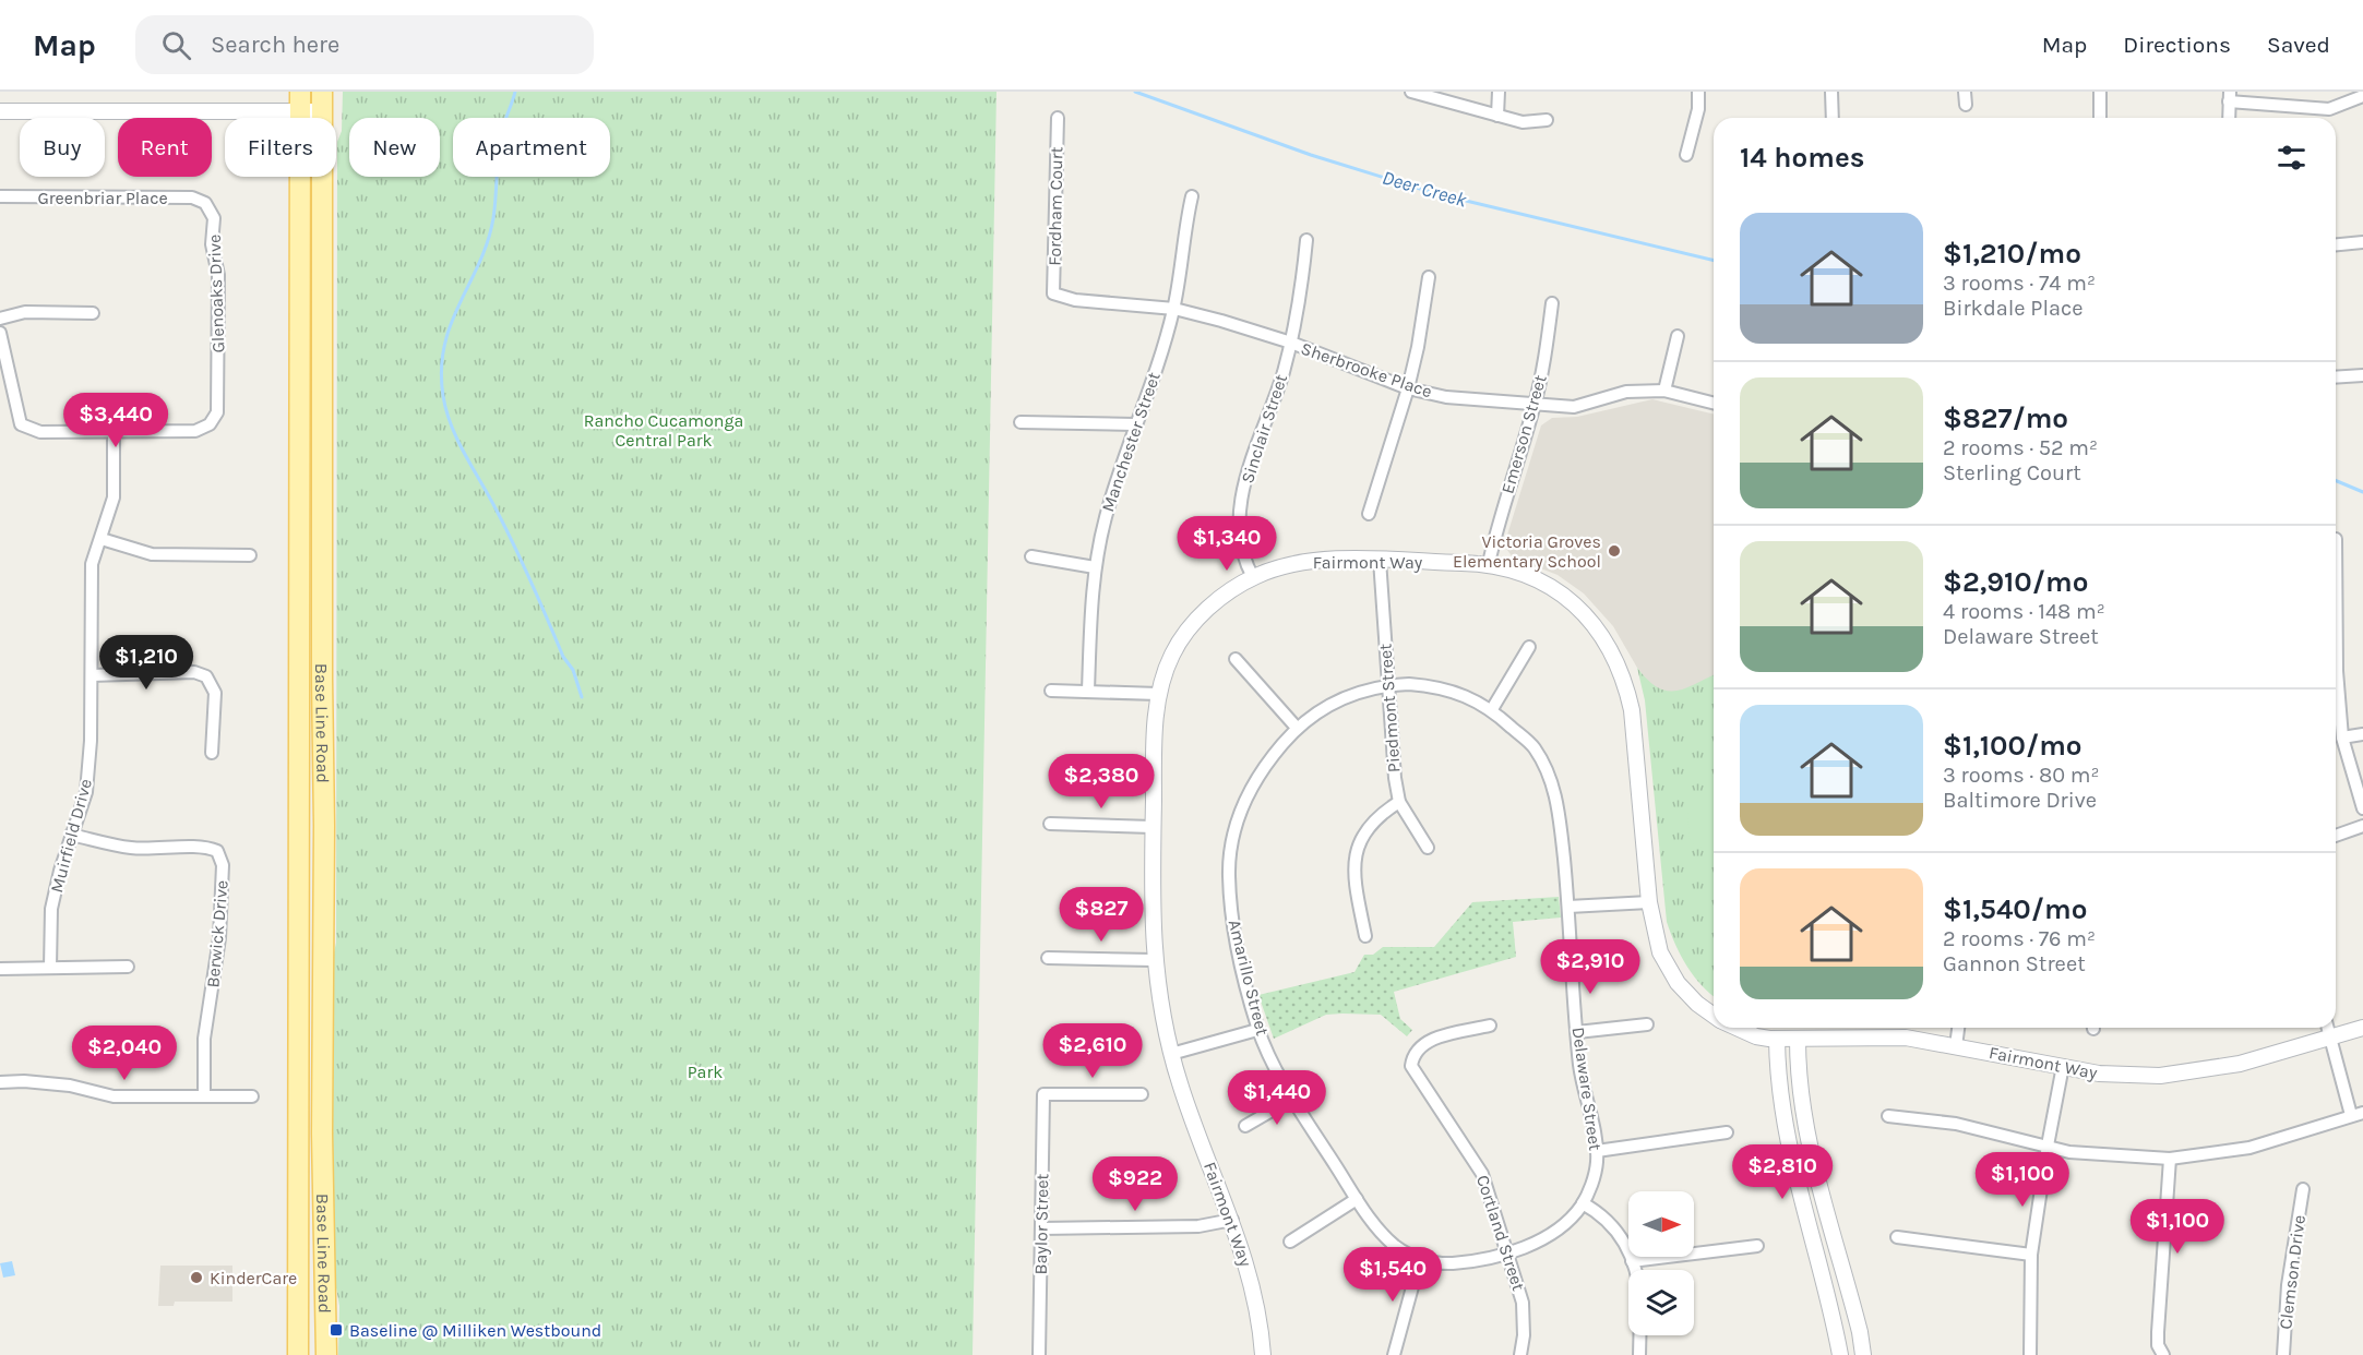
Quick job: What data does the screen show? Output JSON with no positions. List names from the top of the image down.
{
  "streets": {
    "main road": ["Base Line Road"],
    "street": [
      "Greenbriar Place",
      "Fordham Court",
      "Glenoaks Drive",
      "Sherbrooke Place",
      "Sinclair Street",
      "Emerson Street",
      "Manchester Street",
      "Fairmont Way",
      "Piedmont Street",
      "Muirfield Drive",
      "Berwick Drive",
      "Amarillo Street",
      "Delaware Street",
      "Baylor Street",
      "Cortland Street",
      "Clemson Drive"
    ]
  },
  "crossings": [
    ["Greenbriar Place", "Glenoaks Drive"],
    ["Fordham Court", "Sherbrooke Place"],
    ["Glenoaks Drive", "Muirfield Drive"],
    ["Sherbrooke Place", "Sinclair Street"],
    ["Sherbrooke Place", "Emerson Street"],
    ["Sherbrooke Place", "Manchester Street"],
    ["Sinclair Street", "Fairmont Way"],
    ["Emerson Street", "Fairmont Way"],
    ["Fairmont Way", "Piedmont Street"],
    ["Piedmont Street", "Amarillo Street"],
    ["Piedmont Street", "Delaware Street"],
    ["Muirfield Drive", "Berwick Drive"],
    ["Amarillo Street", "Delaware Street"],
    ["Amarillo Street", "Cortland Street"],
    ["Delaware Street", "Cortland Street"]
  ],
  "water": ["Deer Creek"],
  "parks": ["Rancho Cucamonga Central Park", "Park"],
  "places": {
    "other": ["Victoria Groves Elementary School", "KinderCare"],
    "transit": ["Baseline @ Milliken Westbound"]
  },
  "north": "right",
  "page": {
    "header": "Map",
    "search": "Search here",
    "nav": ["Map", "Directions", "Saved"],
    "chip": [
      "Buy",
      "Rent",
      "Filters",
      "New",
      "Apartment"
    ],
    "heading": "14 homes",
    "list": [
      {
        "name": "$1,210/mo",
        "note": "3 rooms · 74 m² · Birkdale Place"
      },
      {
        "name": "$827/mo",
        "note": "2 rooms · 52 m² · Sterling Court"
      },
      {
        "name": "$2,910/mo",
        "note": "4 rooms · 148 m² · Delaware Street"
      },
      {
        "name": "$1,100/mo",
        "note": "3 rooms · 80 m² · Baltimore Drive"
      },
      {
        "name": "$1,540/mo",
        "note": "2 rooms · 76 m² · Gannon Street"
      }
    ],
    "price": [
      "$3,440",
      "$1,340",
      "$1,210",
      "$2,380",
      "$827",
      "$2,910",
      "$2,610",
      "$2,040",
      "$1,440",
      "$2,810",
      "$1,100",
      "$922",
      "$1,100",
      "$1,540"
    ]
  }
}
